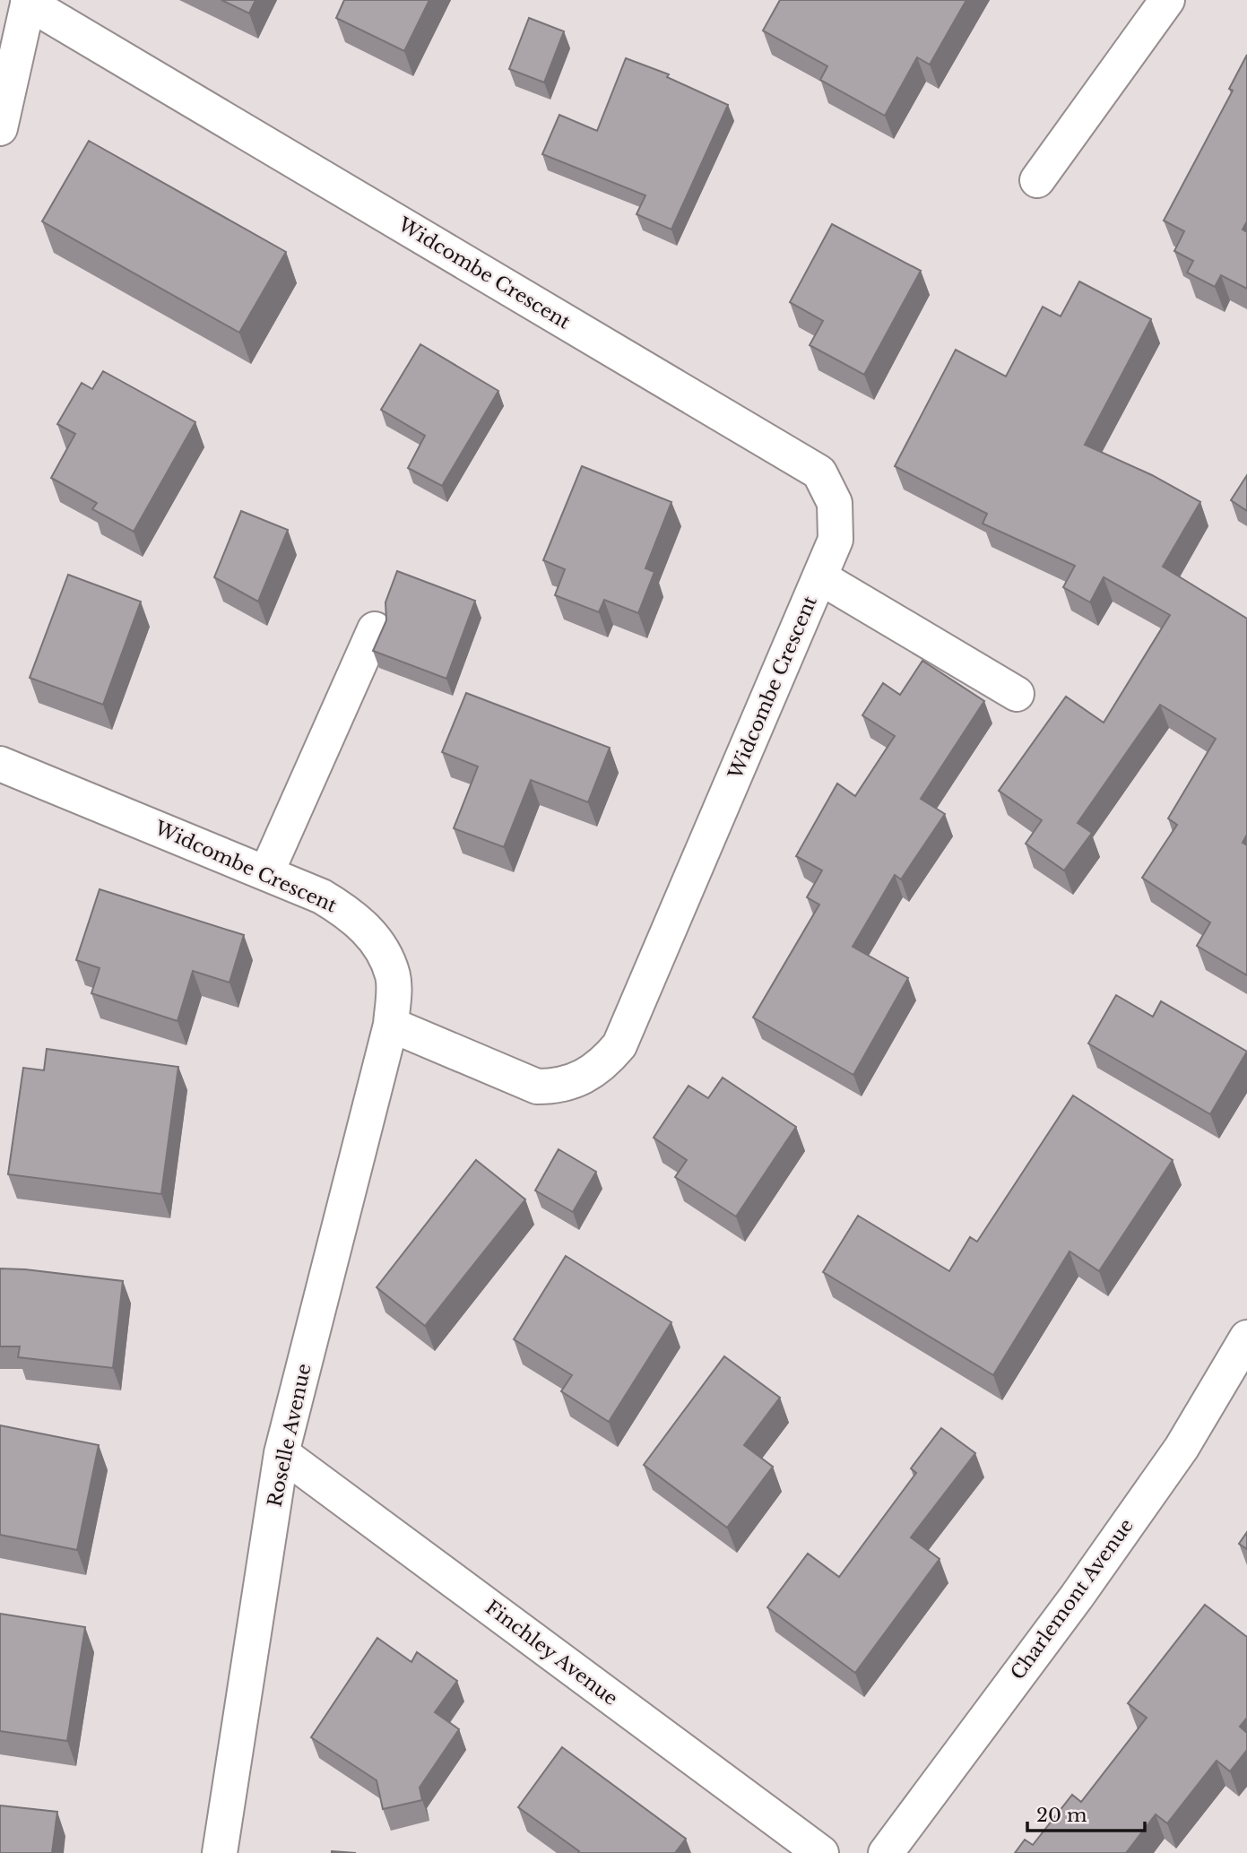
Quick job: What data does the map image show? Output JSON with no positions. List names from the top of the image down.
{
  "streets": {
    "street": [
      "Widcombe Crescent",
      "Roselle Avenue",
      "Charlemont Avenue",
      "Finchley Avenue"
    ]
  },
  "crossings": [
    ["Widcombe Crescent", "Roselle Avenue"],
    ["Roselle Avenue", "Finchley Avenue"]
  ],
  "scale_bar": "20 m"
}
